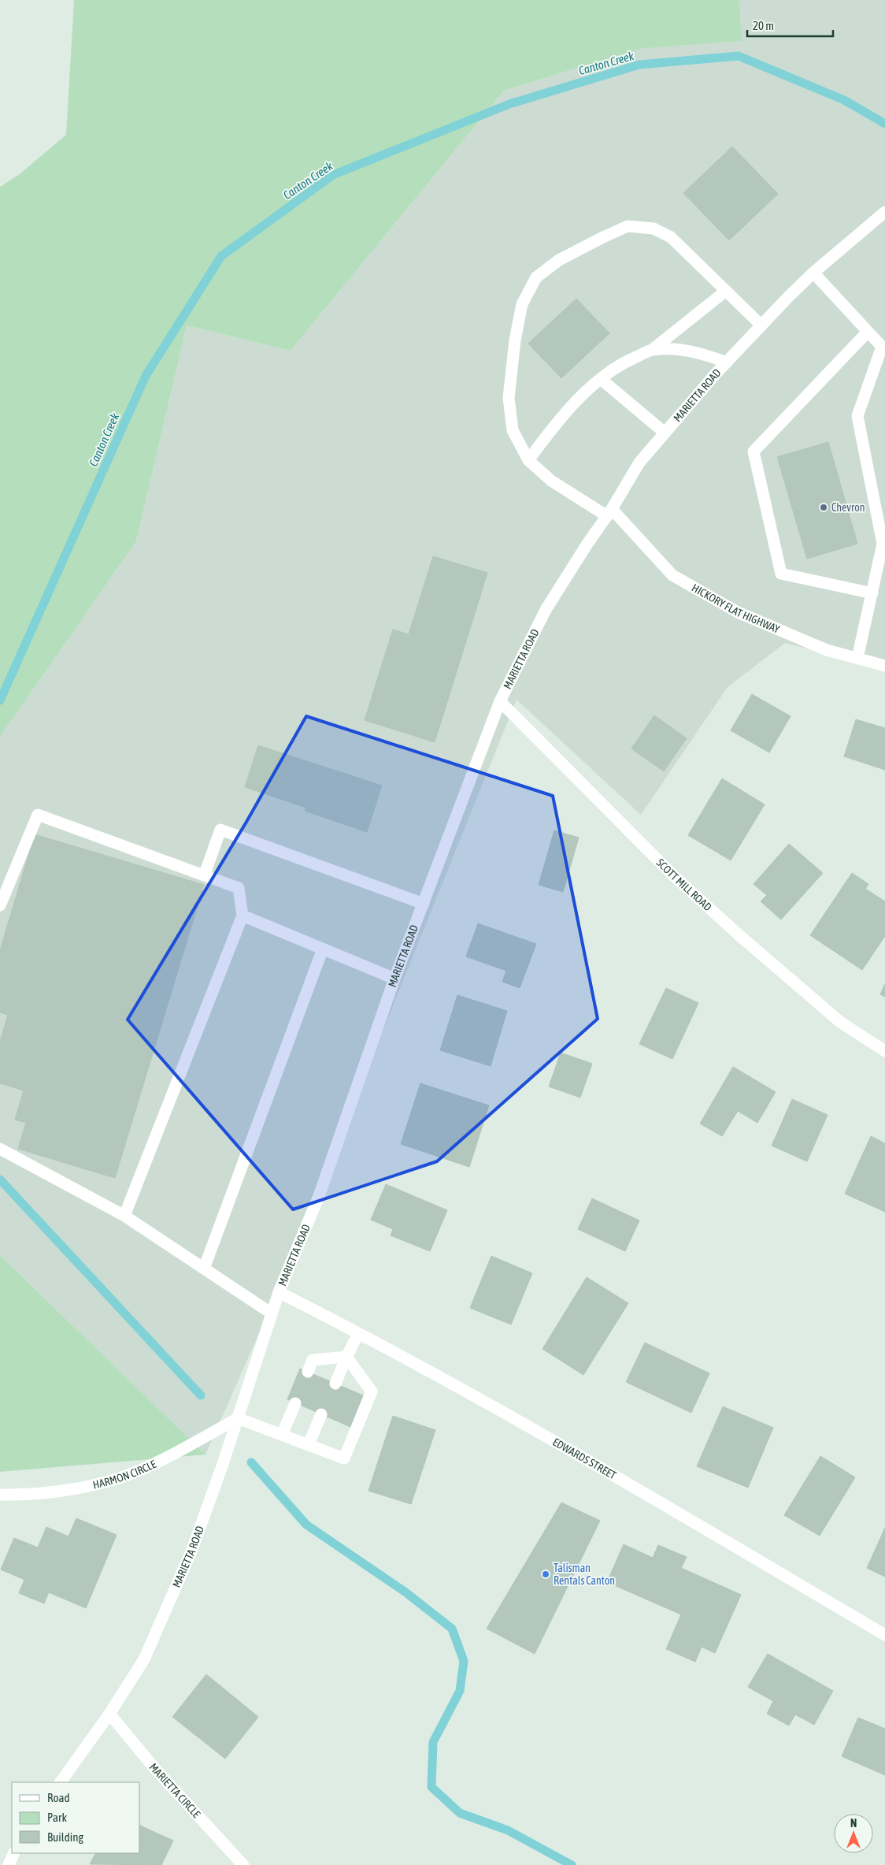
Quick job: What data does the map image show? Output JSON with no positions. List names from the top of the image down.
{
  "streets": {
    "street": [
      "MARIETTA ROAD",
      "HICKORY FLAT HIGHWAY",
      "SCOTT MILL ROAD",
      "EDWARDS STREET",
      "HARMON CIRCLE",
      "MARIETTA CIRCLE"
    ]
  },
  "crossings": [
    ["MARIETTA ROAD", "HICKORY FLAT HIGHWAY"],
    ["MARIETTA ROAD", "SCOTT MILL ROAD"],
    ["MARIETTA ROAD", "EDWARDS STREET"],
    ["MARIETTA ROAD", "HARMON CIRCLE"],
    ["MARIETTA ROAD", "MARIETTA CIRCLE"]
  ],
  "water": ["Canton Creek"],
  "places": ["Chevron", "Talisman Rentals Canton"],
  "legend": ["Road", "Park", "Building"],
  "scale_bar": "20 m",
  "north": "top"
}
